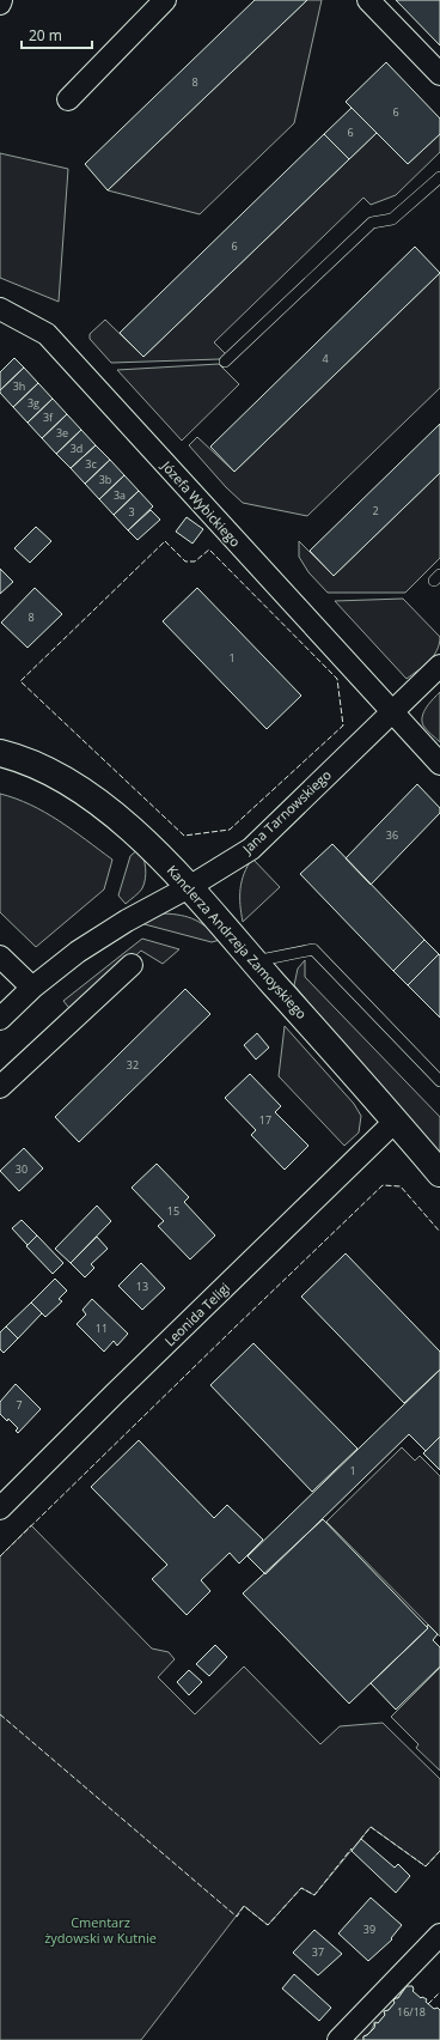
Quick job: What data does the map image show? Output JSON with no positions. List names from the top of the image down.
{
  "streets": {
    "street": [
      "Józefa Wybickiego",
      "Jana Tarnowskiego",
      "Kanclerza Andrzeja Zamoyskiego",
      "Leonida Teligi"
    ]
  },
  "crossings": [
    ["Józefa Wybickiego", "Jana Tarnowskiego"],
    ["Jana Tarnowskiego", "Kanclerza Andrzeja Zamoyskiego"],
    ["Kanclerza Andrzeja Zamoyskiego", "Leonida Teligi"]
  ],
  "parks": ["Cmentarz żydowski w Kutnie"],
  "house_numbers": [
    "8",
    "6",
    "6",
    "6",
    "4",
    "3h",
    "3g",
    "3f",
    "3e",
    "3d",
    "3c",
    "3b",
    "3a",
    "2",
    "3",
    "8",
    "1",
    "36",
    "32",
    "17",
    "30",
    "15",
    "13",
    "11",
    "7",
    "1",
    "39",
    "37",
    "16/18"
  ],
  "scale_bar": "20 m"
}
